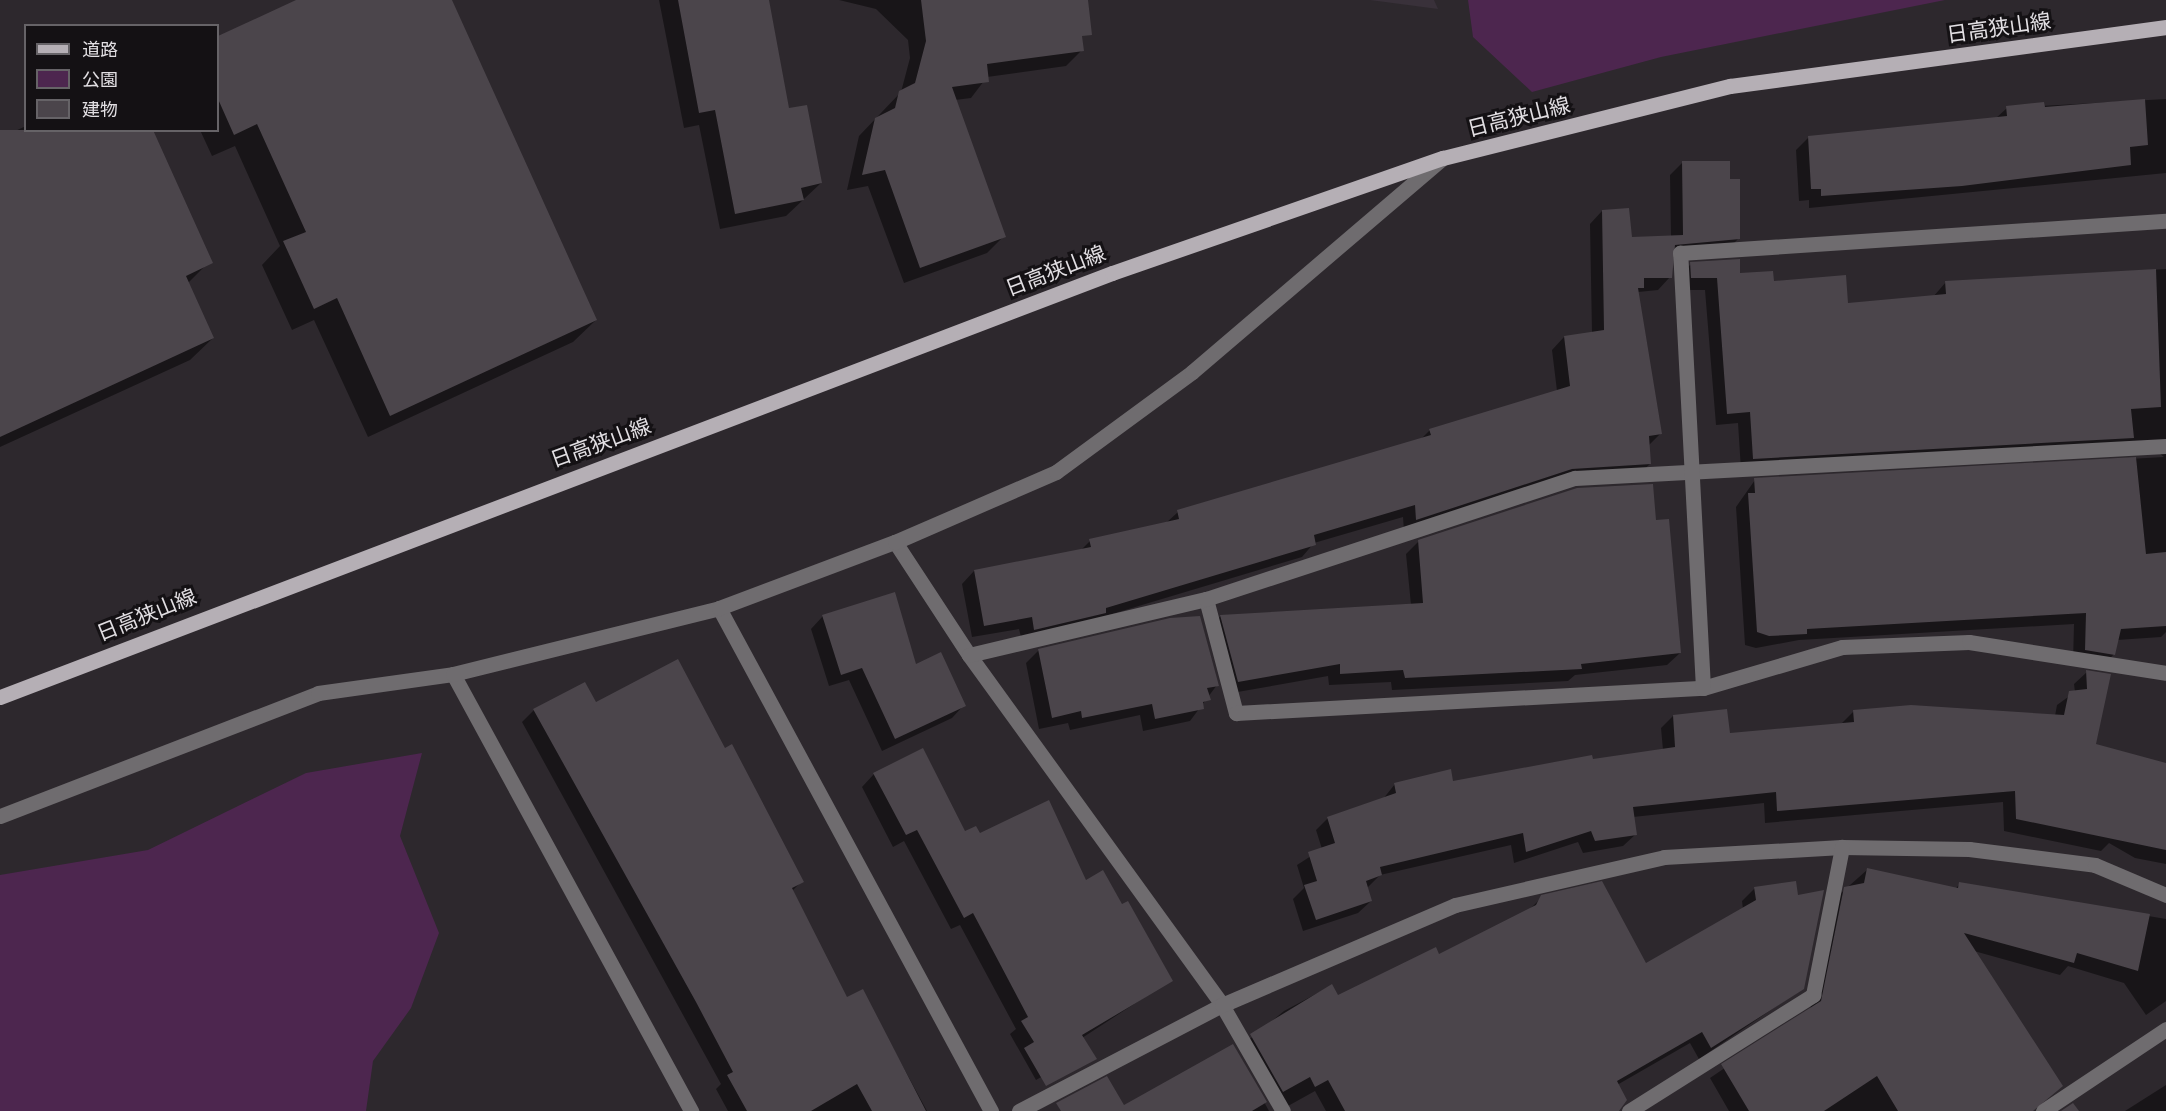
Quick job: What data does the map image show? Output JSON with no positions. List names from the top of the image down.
{
  "streets": {
    "main road": ["日高狭山線"]
  },
  "legend": ["道路", "公園", "建物"]
}
